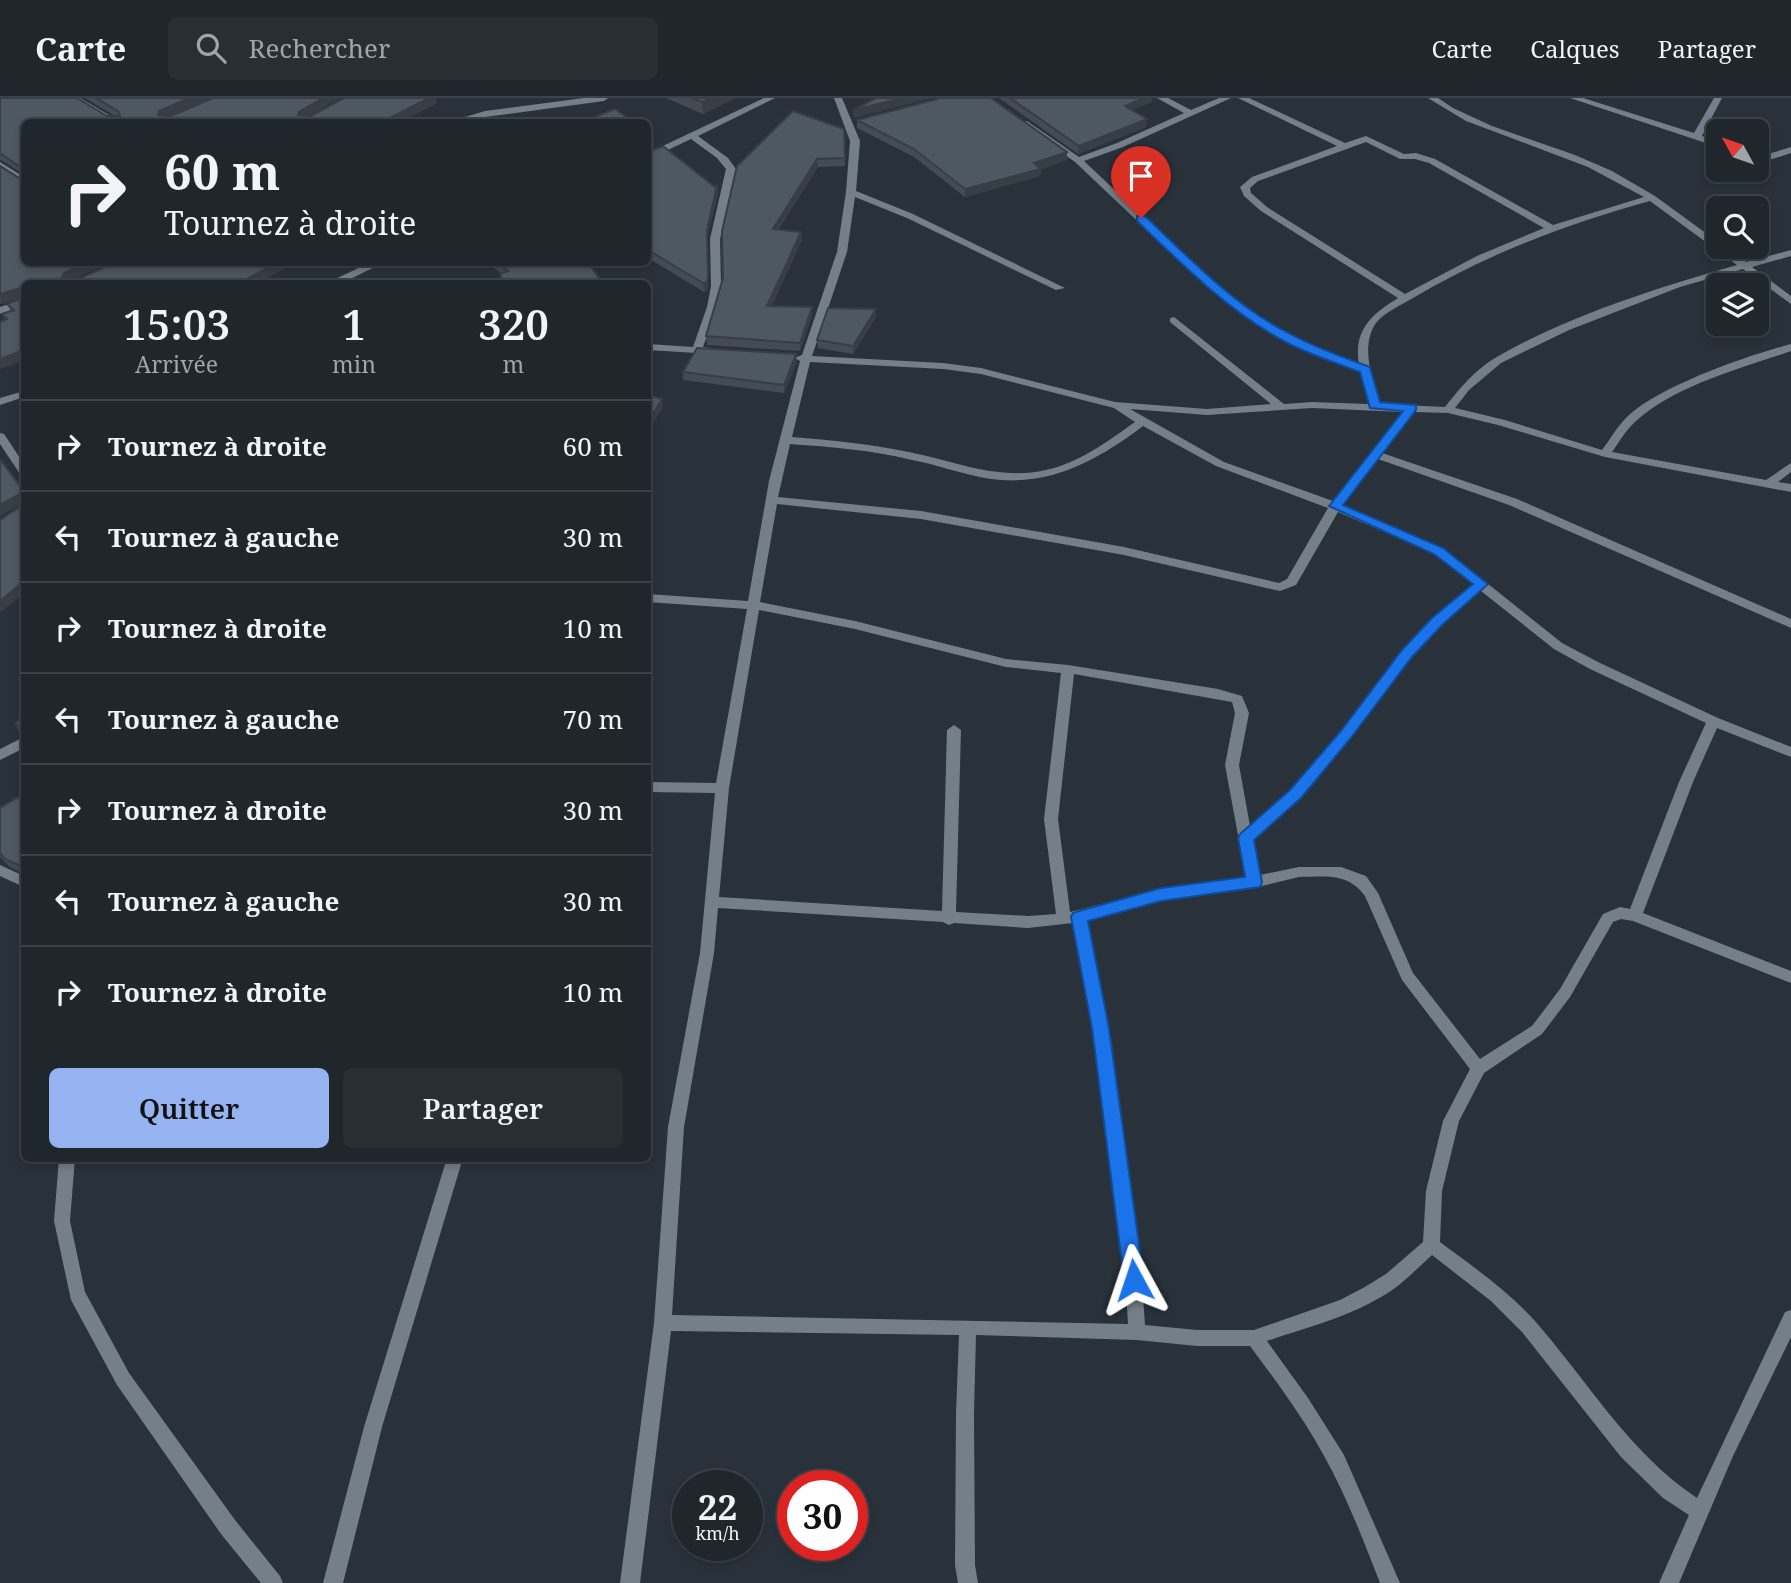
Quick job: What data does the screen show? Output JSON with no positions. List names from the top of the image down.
{
  "north": "top left",
  "page": {
    "header": "Carte",
    "search": "Rechercher",
    "nav": ["Carte", "Calques", "Partager"],
    "turn": ["60 m", "Tournez à droite"],
    "eta": [
      "15:03",
      "Arrivée",
      "1",
      "min",
      "320",
      "m"
    ],
    "list": [
      {
        "name": "Tournez à droite",
        "value": "60 m"
      },
      {
        "name": "Tournez à gauche",
        "value": "30 m"
      },
      {
        "name": "Tournez à droite",
        "value": "10 m"
      },
      {
        "name": "Tournez à gauche",
        "value": "70 m"
      },
      {
        "name": "Tournez à droite",
        "value": "30 m"
      },
      {
        "name": "Tournez à gauche",
        "value": "30 m"
      },
      {
        "name": "Tournez à droite",
        "value": "10 m"
      }
    ],
    "buttons": ["Quitter", "Partager"],
    "speed": "22 km/h",
    "limit": "30"
  }
}
